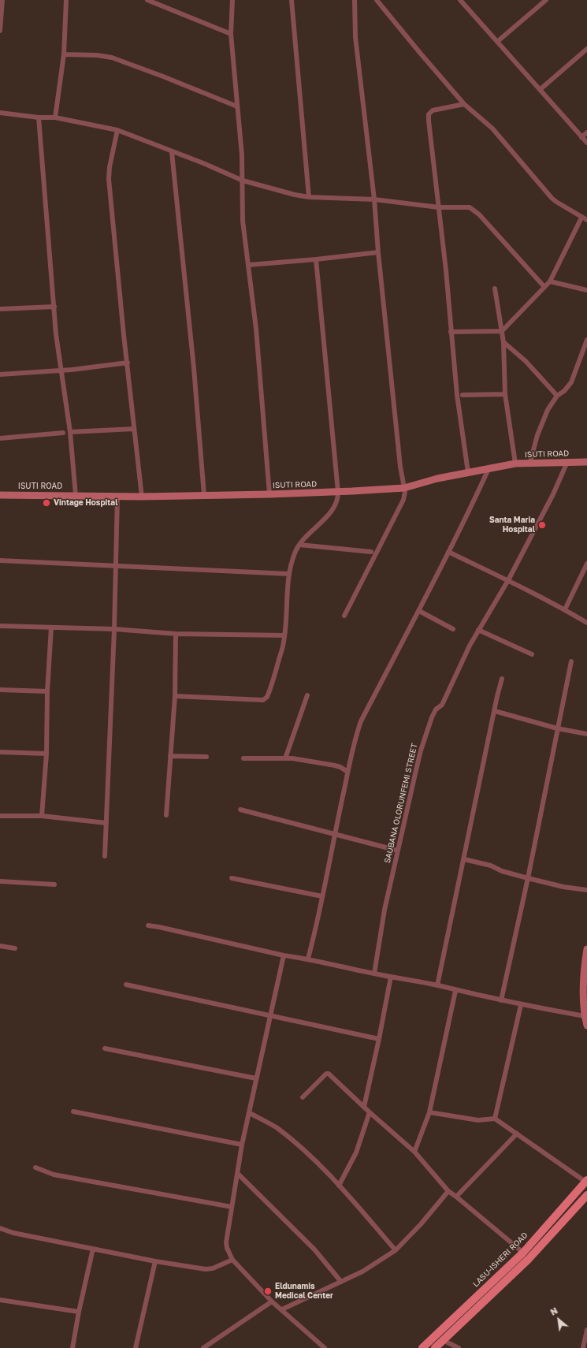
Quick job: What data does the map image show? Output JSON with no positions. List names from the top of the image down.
{
  "streets": {
    "main road": ["LASU-ISHERI ROAD"],
    "street": ["ISUTI ROAD", "SAUBANA OLORUNFEMI STREET"]
  },
  "crossings": [
    ["ISUTI ROAD", "SAUBANA OLORUNFEMI STREET"]
  ],
  "places": ["Vintage Hospital", "Santa Maria Hospital", "Eldunamis Medical Center"],
  "north": "top left"
}
